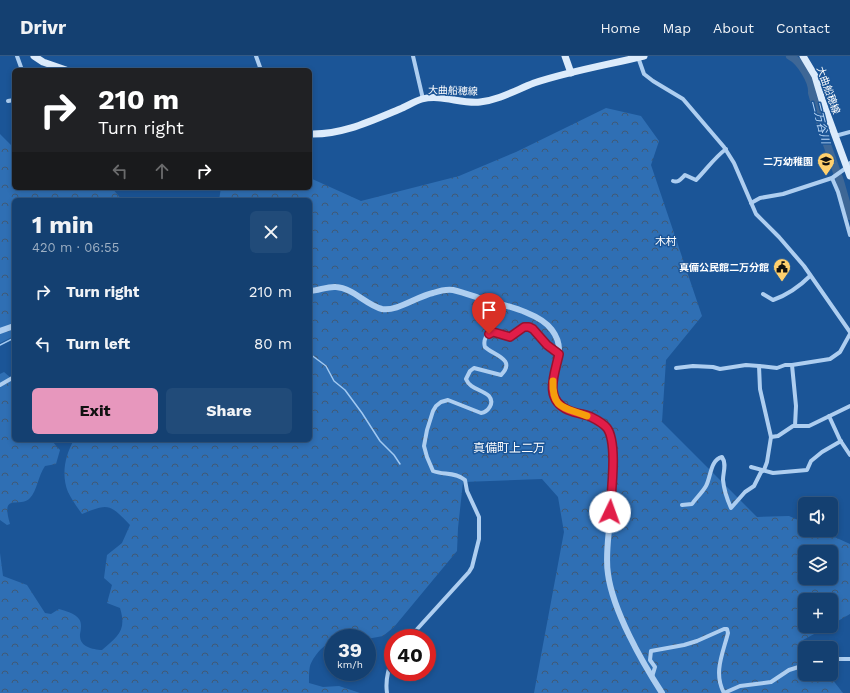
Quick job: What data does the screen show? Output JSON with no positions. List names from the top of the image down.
{
  "streets": {
    "main road": ["大曲船穂線"]
  },
  "districts": ["木村", "真備町上二万"],
  "water": ["二万谷川"],
  "places": {
    "school or university": ["二万幼稚園"],
    "public building": ["真備公民館二万分館"]
  },
  "page": {
    "header": "Drivr",
    "nav": [
      "Home",
      "Map",
      "About",
      "Contact"
    ],
    "turn": ["210 m", "Turn right"],
    "heading": ["1 min", "420 m · 06:55"],
    "list": [
      {
        "name": "Turn right",
        "value": "210 m"
      },
      {
        "name": "Turn left",
        "value": "80 m"
      }
    ],
    "buttons": ["Exit", "Share"],
    "map_buttons": ["+", "−"],
    "speed": "39 km/h",
    "limit": "40"
  }
}
